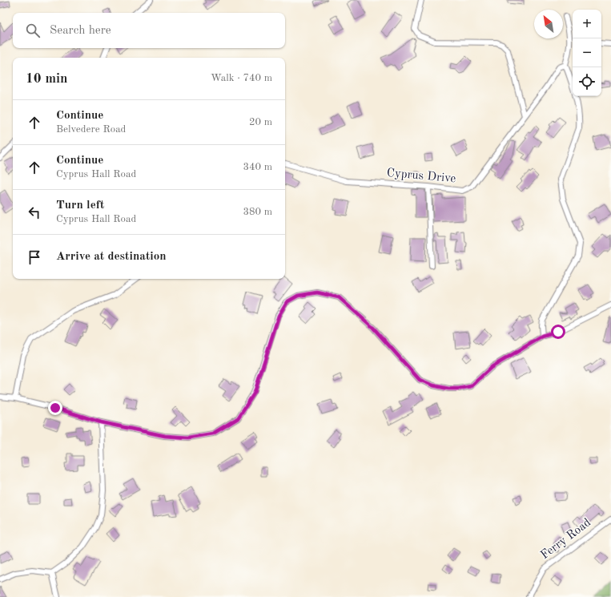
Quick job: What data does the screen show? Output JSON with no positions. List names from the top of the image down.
{
  "streets": {
    "street": ["Cyprus Drive", "Ferry Road"]
  },
  "north": "top left",
  "page": {
    "map_buttons": ["+", "−"],
    "search": "Search here",
    "heading": ["10 min", "Walk · 740 m"],
    "list": [
      ["Continue", "Belvedere Road", "20 m"],
      ["Continue", "Cyprus Hall Road", "340 m"],
      ["Turn left", "Cyprus Hall Road", "380 m"],
      "Arrive at destination"
    ]
  }
}
